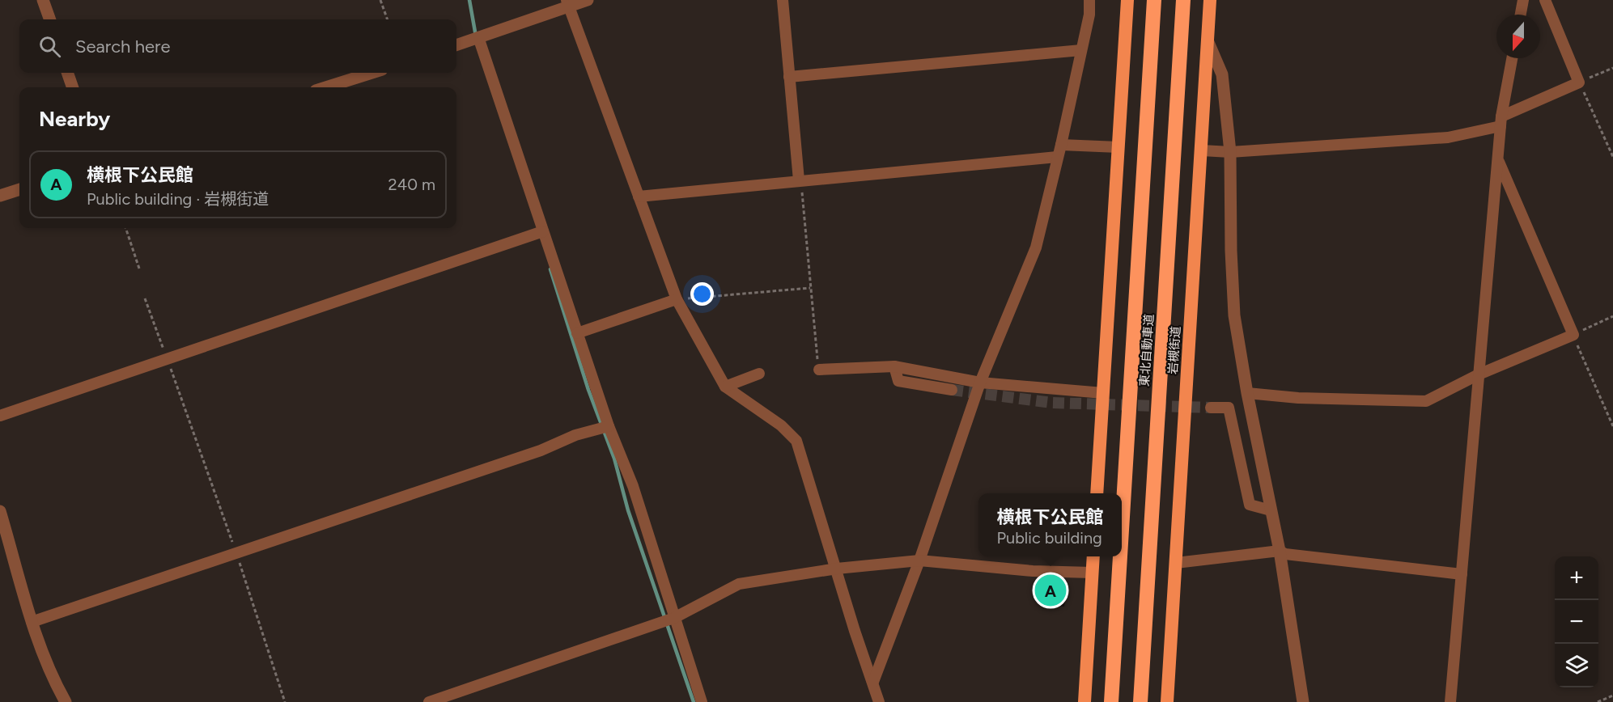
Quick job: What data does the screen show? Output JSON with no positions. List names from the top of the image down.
{
  "streets": {
    "highway": ["東北自動車道", "岩槻街道"]
  },
  "north": "bottom",
  "page": {
    "search": "Search here",
    "heading": "Nearby",
    "list": [
      {
        "mark": "A",
        "name": "横根下公民館",
        "note": "Public building · 岩槻街道",
        "value": "240 m"
      }
    ],
    "popup": ["横根下公民館", "Public building"],
    "map_buttons": ["+", "−"],
    "pins": "A"
  }
}
